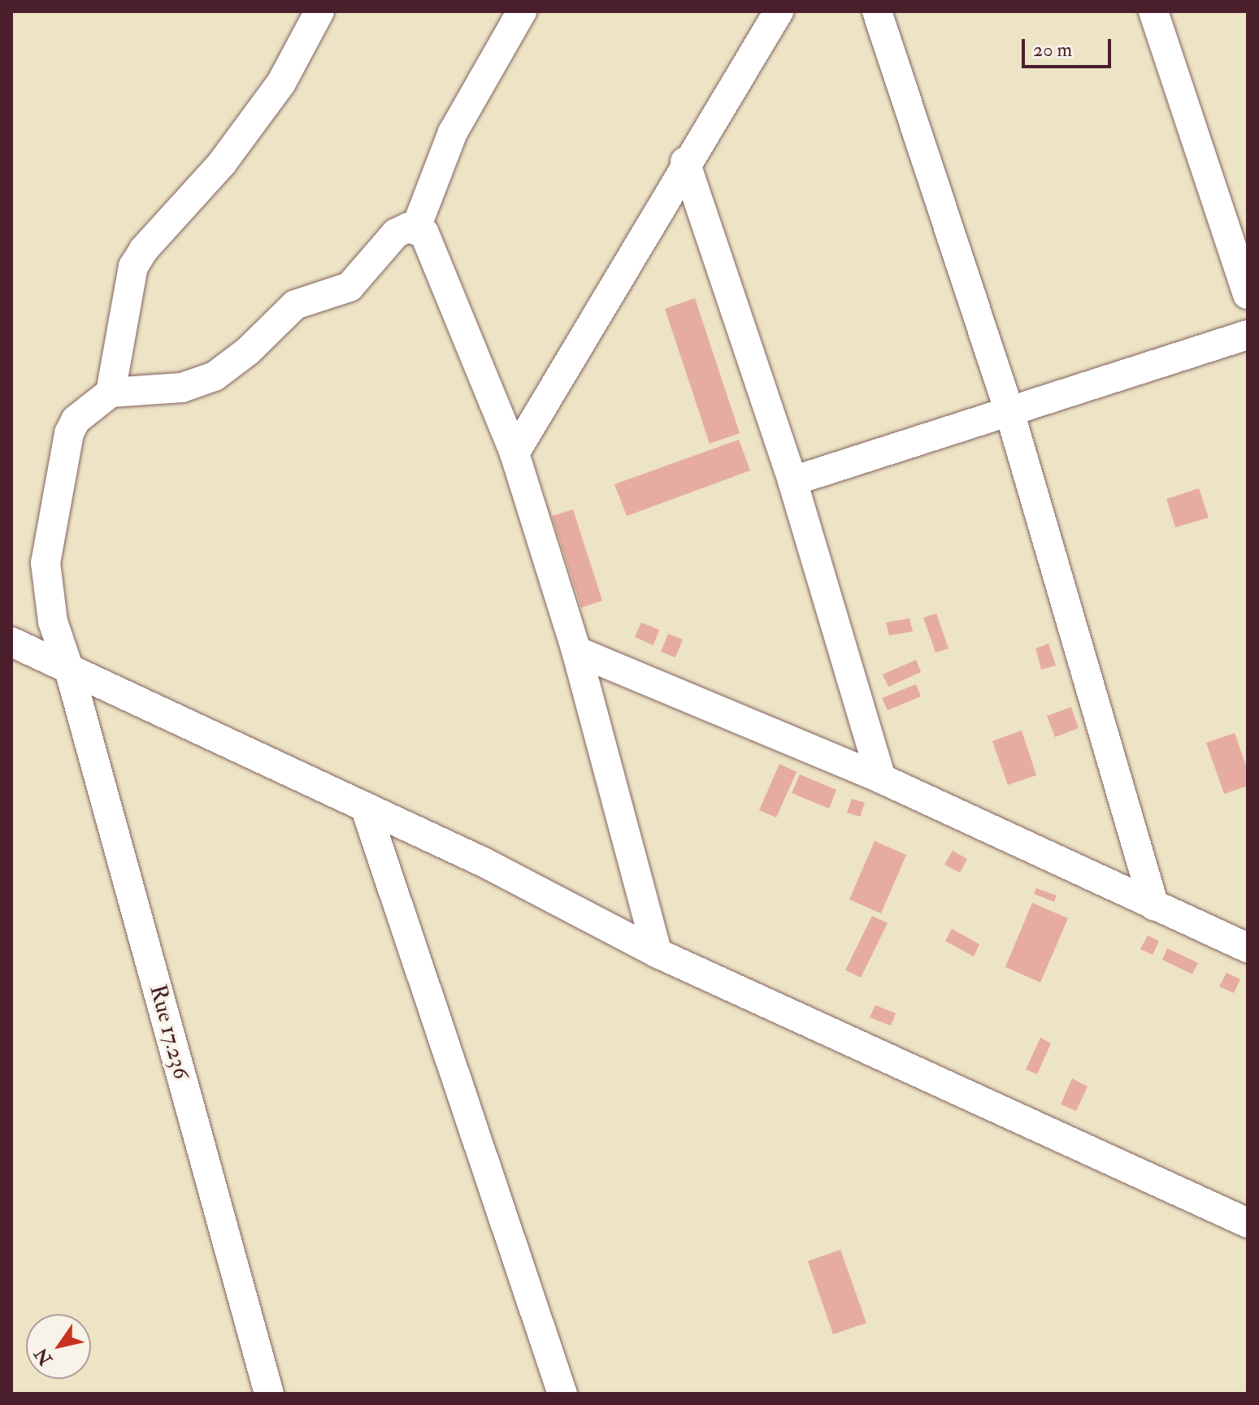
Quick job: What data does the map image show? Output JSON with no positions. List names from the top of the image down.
{
  "streets": {
    "street": ["Rue 17.236"]
  },
  "scale_bar": "20 m",
  "north": "bottom left"
}
